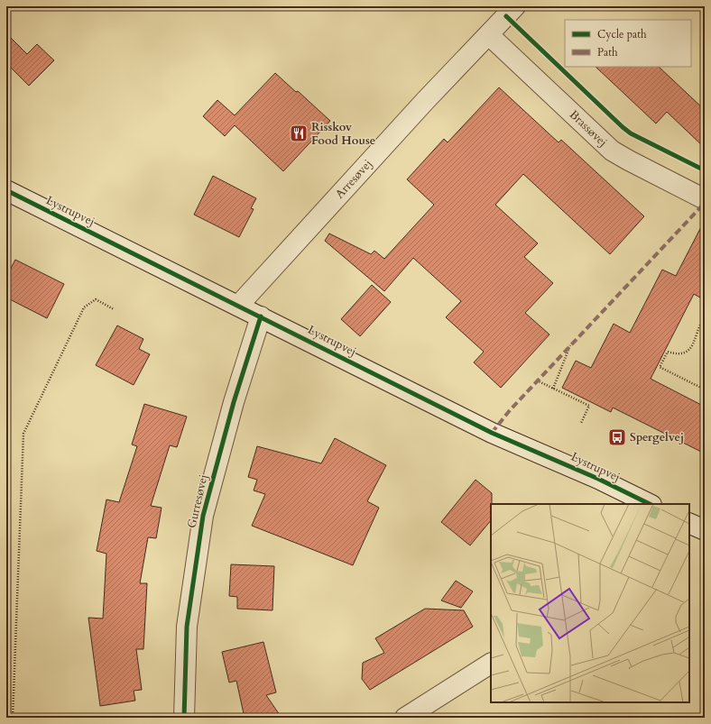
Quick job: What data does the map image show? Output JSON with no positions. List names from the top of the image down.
{
  "streets": {
    "street": [
      "Brassøvej",
      "Arresøvej",
      "Lystrupvej",
      "Gurresøvej"
    ]
  },
  "crossings": [
    ["Brassøvej", "Arresøvej"],
    ["Arresøvej", "Lystrupvej"],
    ["Lystrupvej", "Gurresøvej"]
  ],
  "places": {
    "restaurant": ["Risskov Food House"],
    "bus stop": ["Spergelvej"]
  },
  "legend": ["Cycle path", "Path"]
}
